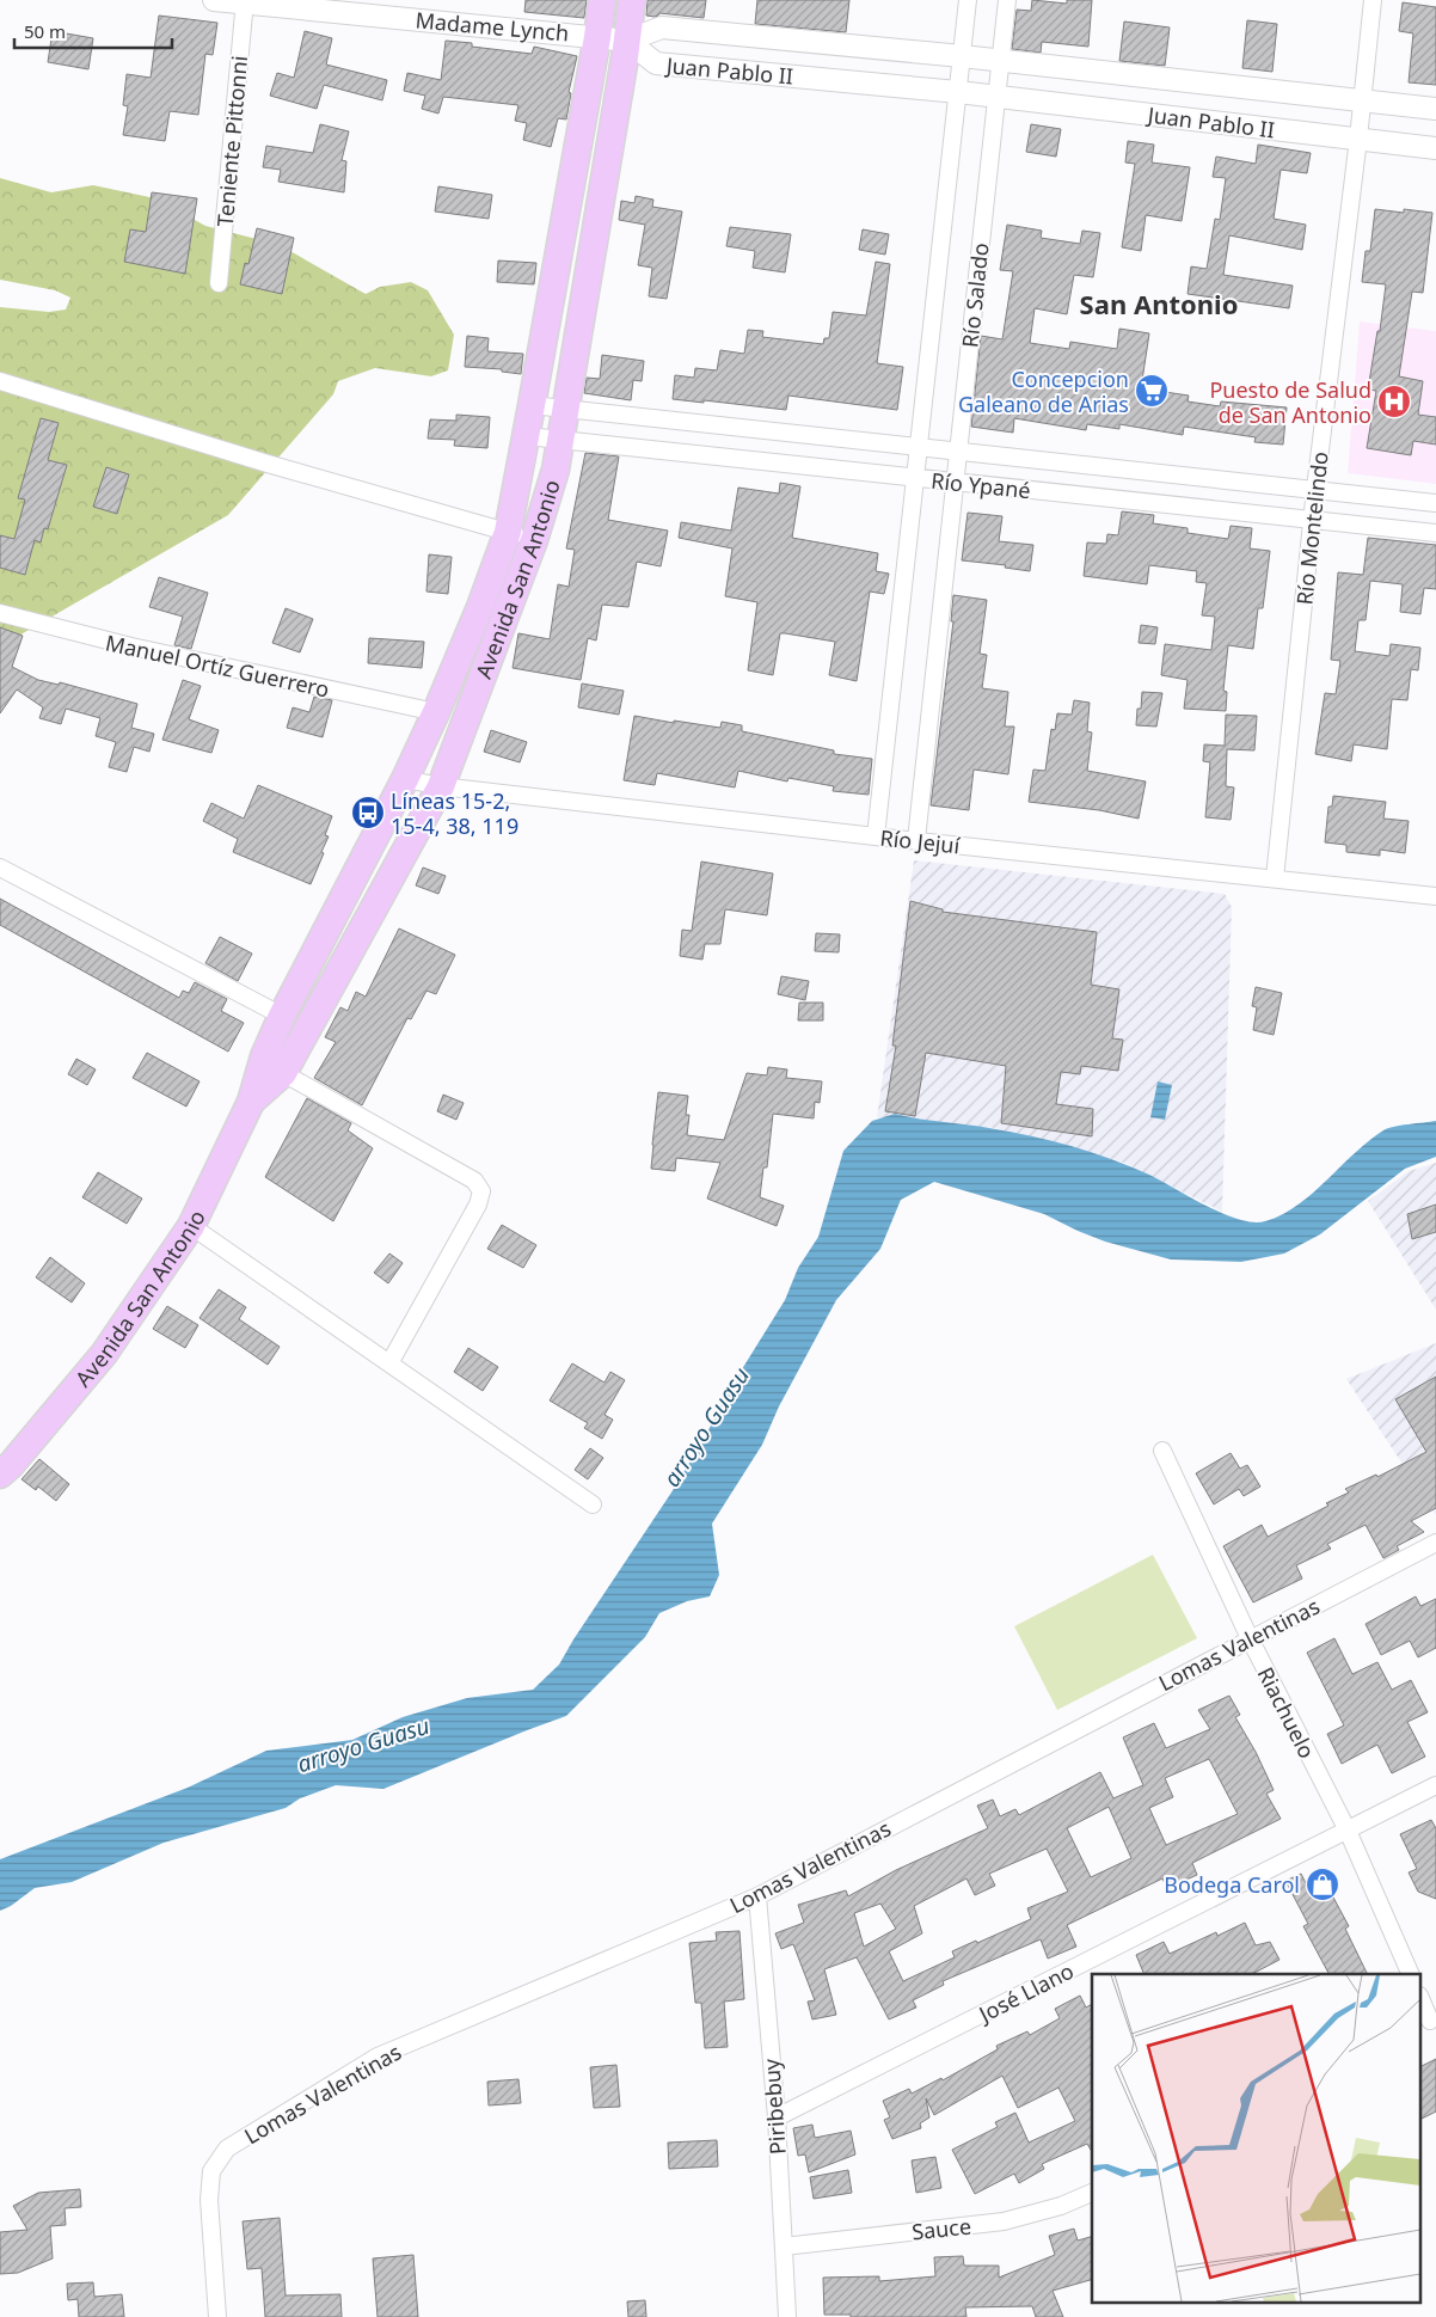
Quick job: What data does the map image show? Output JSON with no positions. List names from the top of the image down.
{
  "streets": {
    "main road": ["Avenida San Antonio"],
    "street": [
      "Madame Lynch",
      "Juan Pablo II",
      "Teniente Pittonni",
      "Río Salado",
      "Río Ypané",
      "Río Montelindo",
      "Manuel Ortíz Guerrero",
      "Río Jejuí",
      "Lomas Valentinas",
      "Riachuelo",
      "José Llano",
      "Piribebuy",
      "Sauce"
    ]
  },
  "crossings": [
    ["Madame Lynch", "Juan Pablo II"],
    ["Madame Lynch", "Teniente Pittonni"],
    ["Madame Lynch", "Avenida San Antonio"],
    ["Juan Pablo II", "Río Salado"],
    ["Juan Pablo II", "Río Montelindo"],
    ["Juan Pablo II", "Avenida San Antonio"],
    ["Río Salado", "Río Ypané"],
    ["Río Salado", "Río Jejuí"],
    ["Río Ypané", "Río Montelindo"],
    ["Río Ypané", "Avenida San Antonio"],
    ["Río Montelindo", "Río Jejuí"],
    ["Avenida San Antonio", "Manuel Ortíz Guerrero"],
    ["Avenida San Antonio", "Río Jejuí"],
    ["Lomas Valentinas", "Riachuelo"],
    ["Lomas Valentinas", "Piribebuy"],
    ["Riachuelo", "José Llano"],
    ["José Llano", "Piribebuy"],
    ["Piribebuy", "Sauce"]
  ],
  "districts": ["San Antonio"],
  "water": ["arroyo Guasu"],
  "places": {
    "supermarket": ["Concepcion Galeano de Arias"],
    "hospital": ["Puesto de Salud de San Antonio"],
    "bus stop": ["Líneas 15-2, 15-4, 38, 119"],
    "shop": ["Bodega Carol"]
  },
  "scale_bar": "50 m"
}
